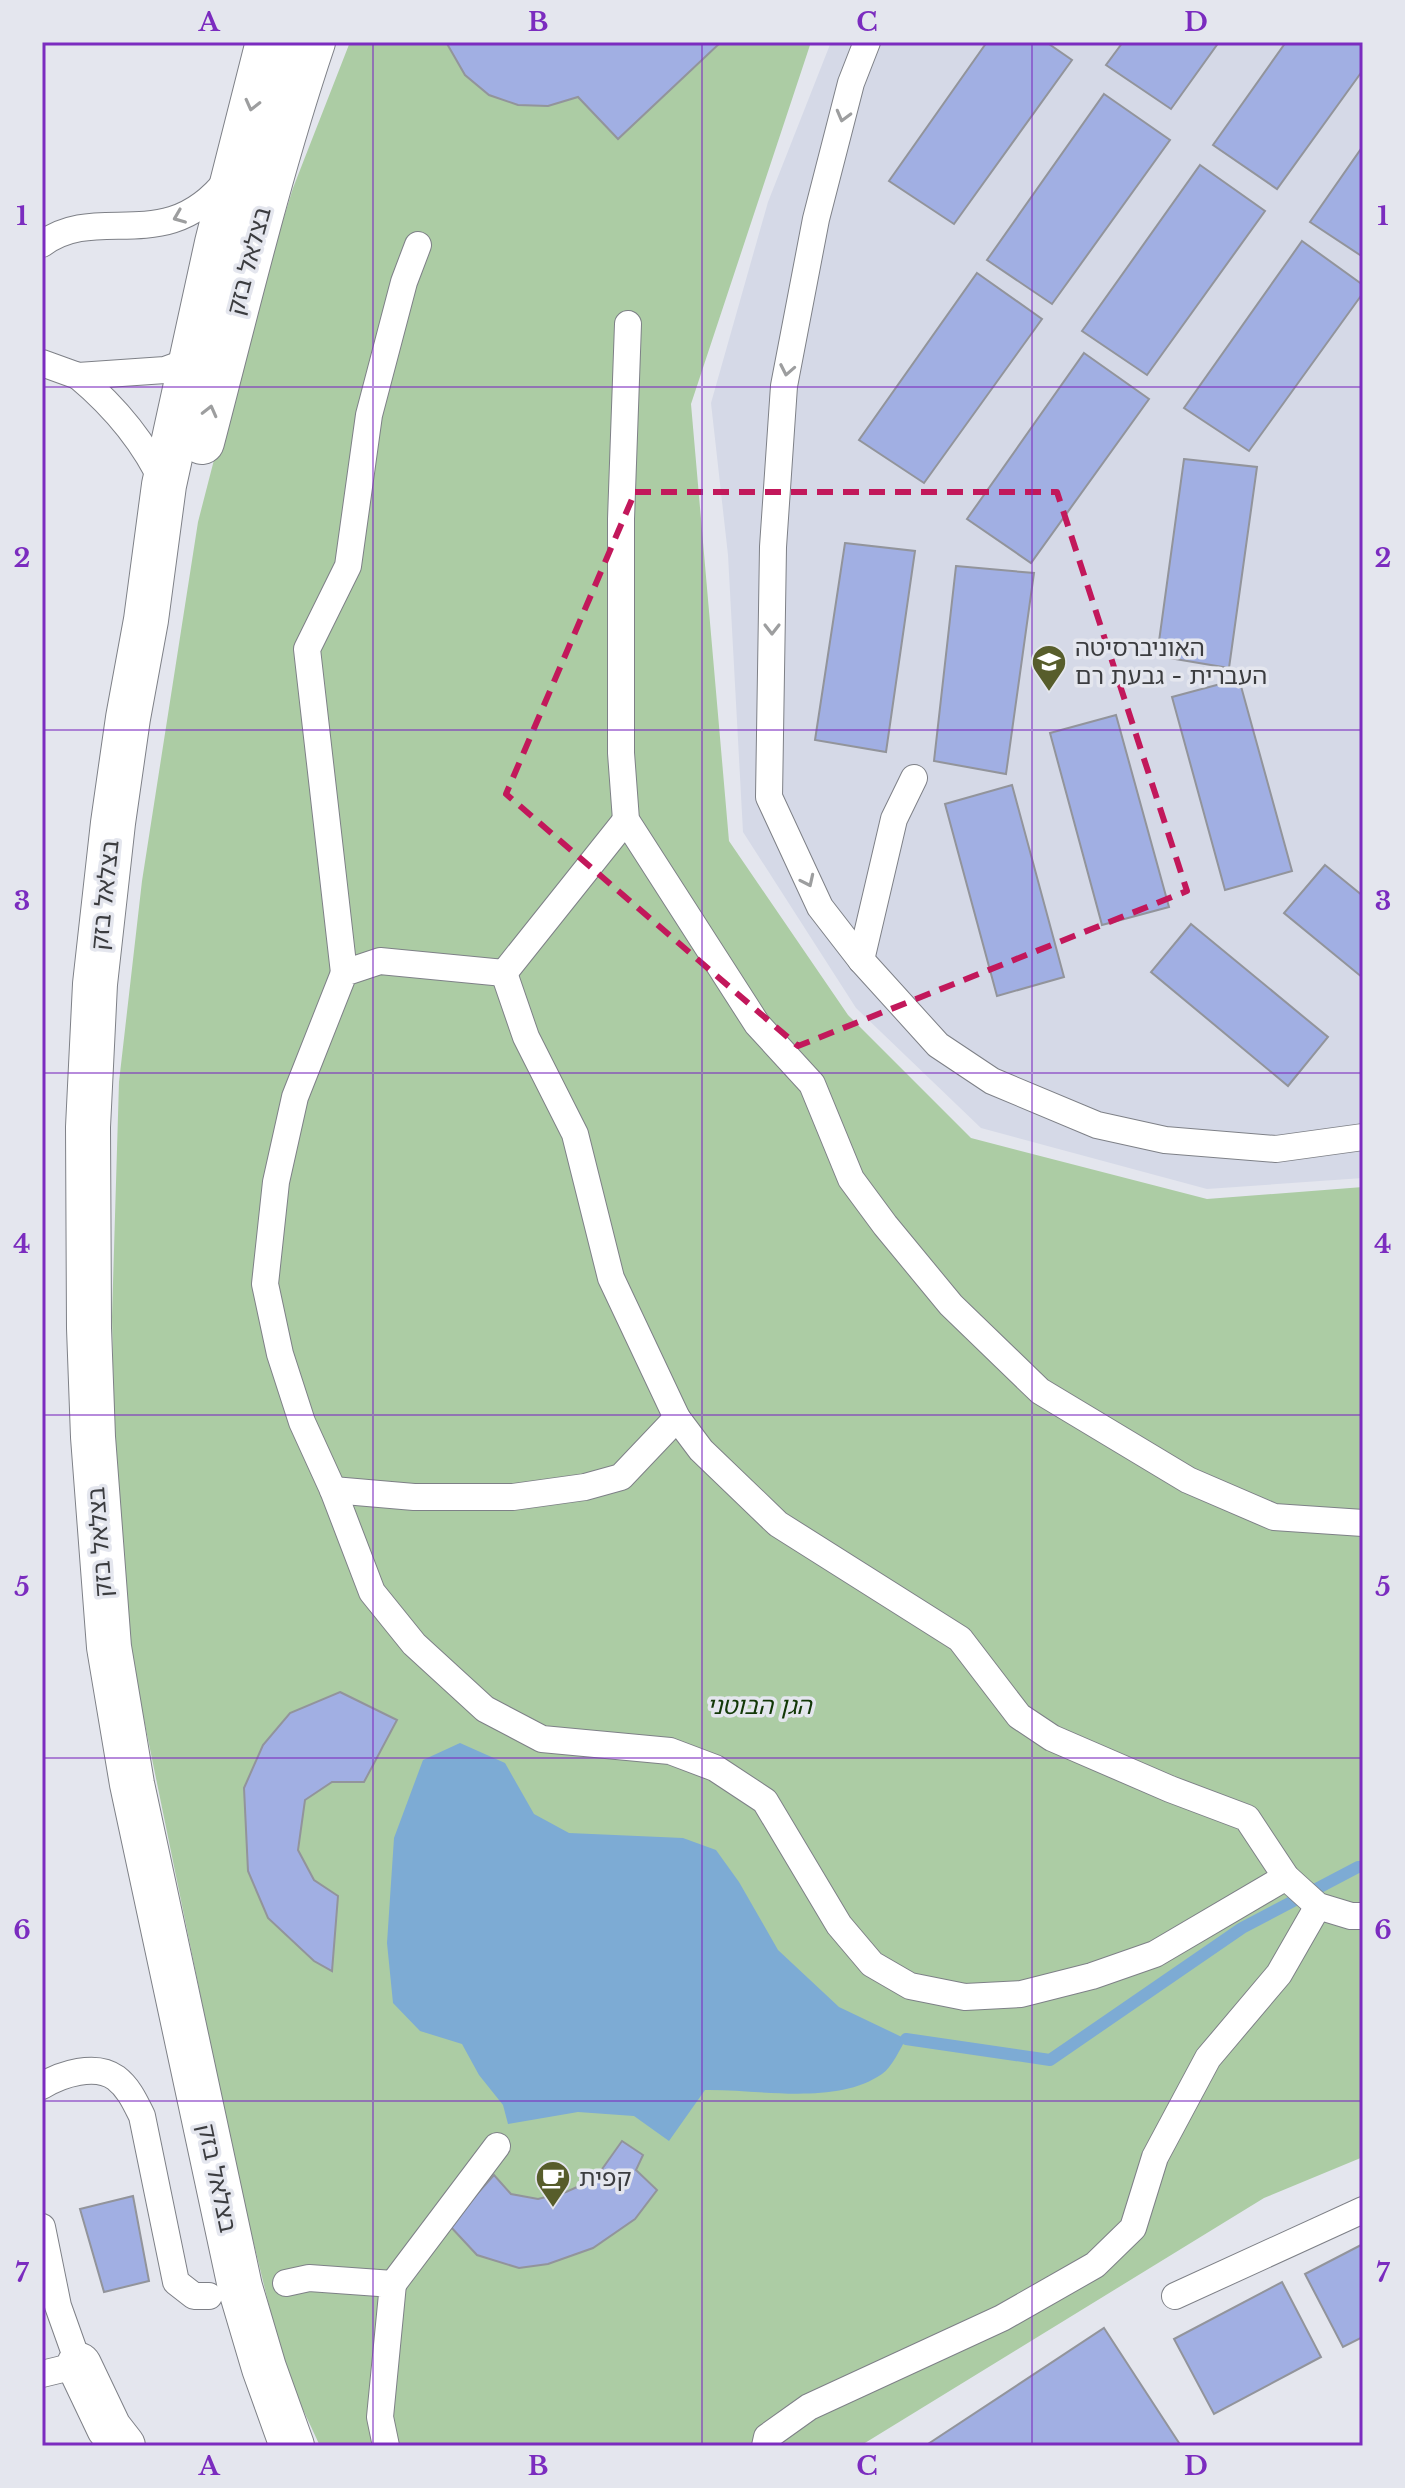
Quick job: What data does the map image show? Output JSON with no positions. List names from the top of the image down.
{
  "streets": {
    "street": ["בצלאל בזק"]
  },
  "parks": ["הגן הבוטני"],
  "places": {
    "school or university": ["האוניברסיטה העברית - גבעת רם"],
    "cafe": ["קפית"]
  },
  "grid": {
    "columns": [
      "A",
      "B",
      "C",
      "D"
    ],
    "rows": [
      "1",
      "2",
      "3",
      "4",
      "5",
      "6",
      "7"
    ]
  }
}
